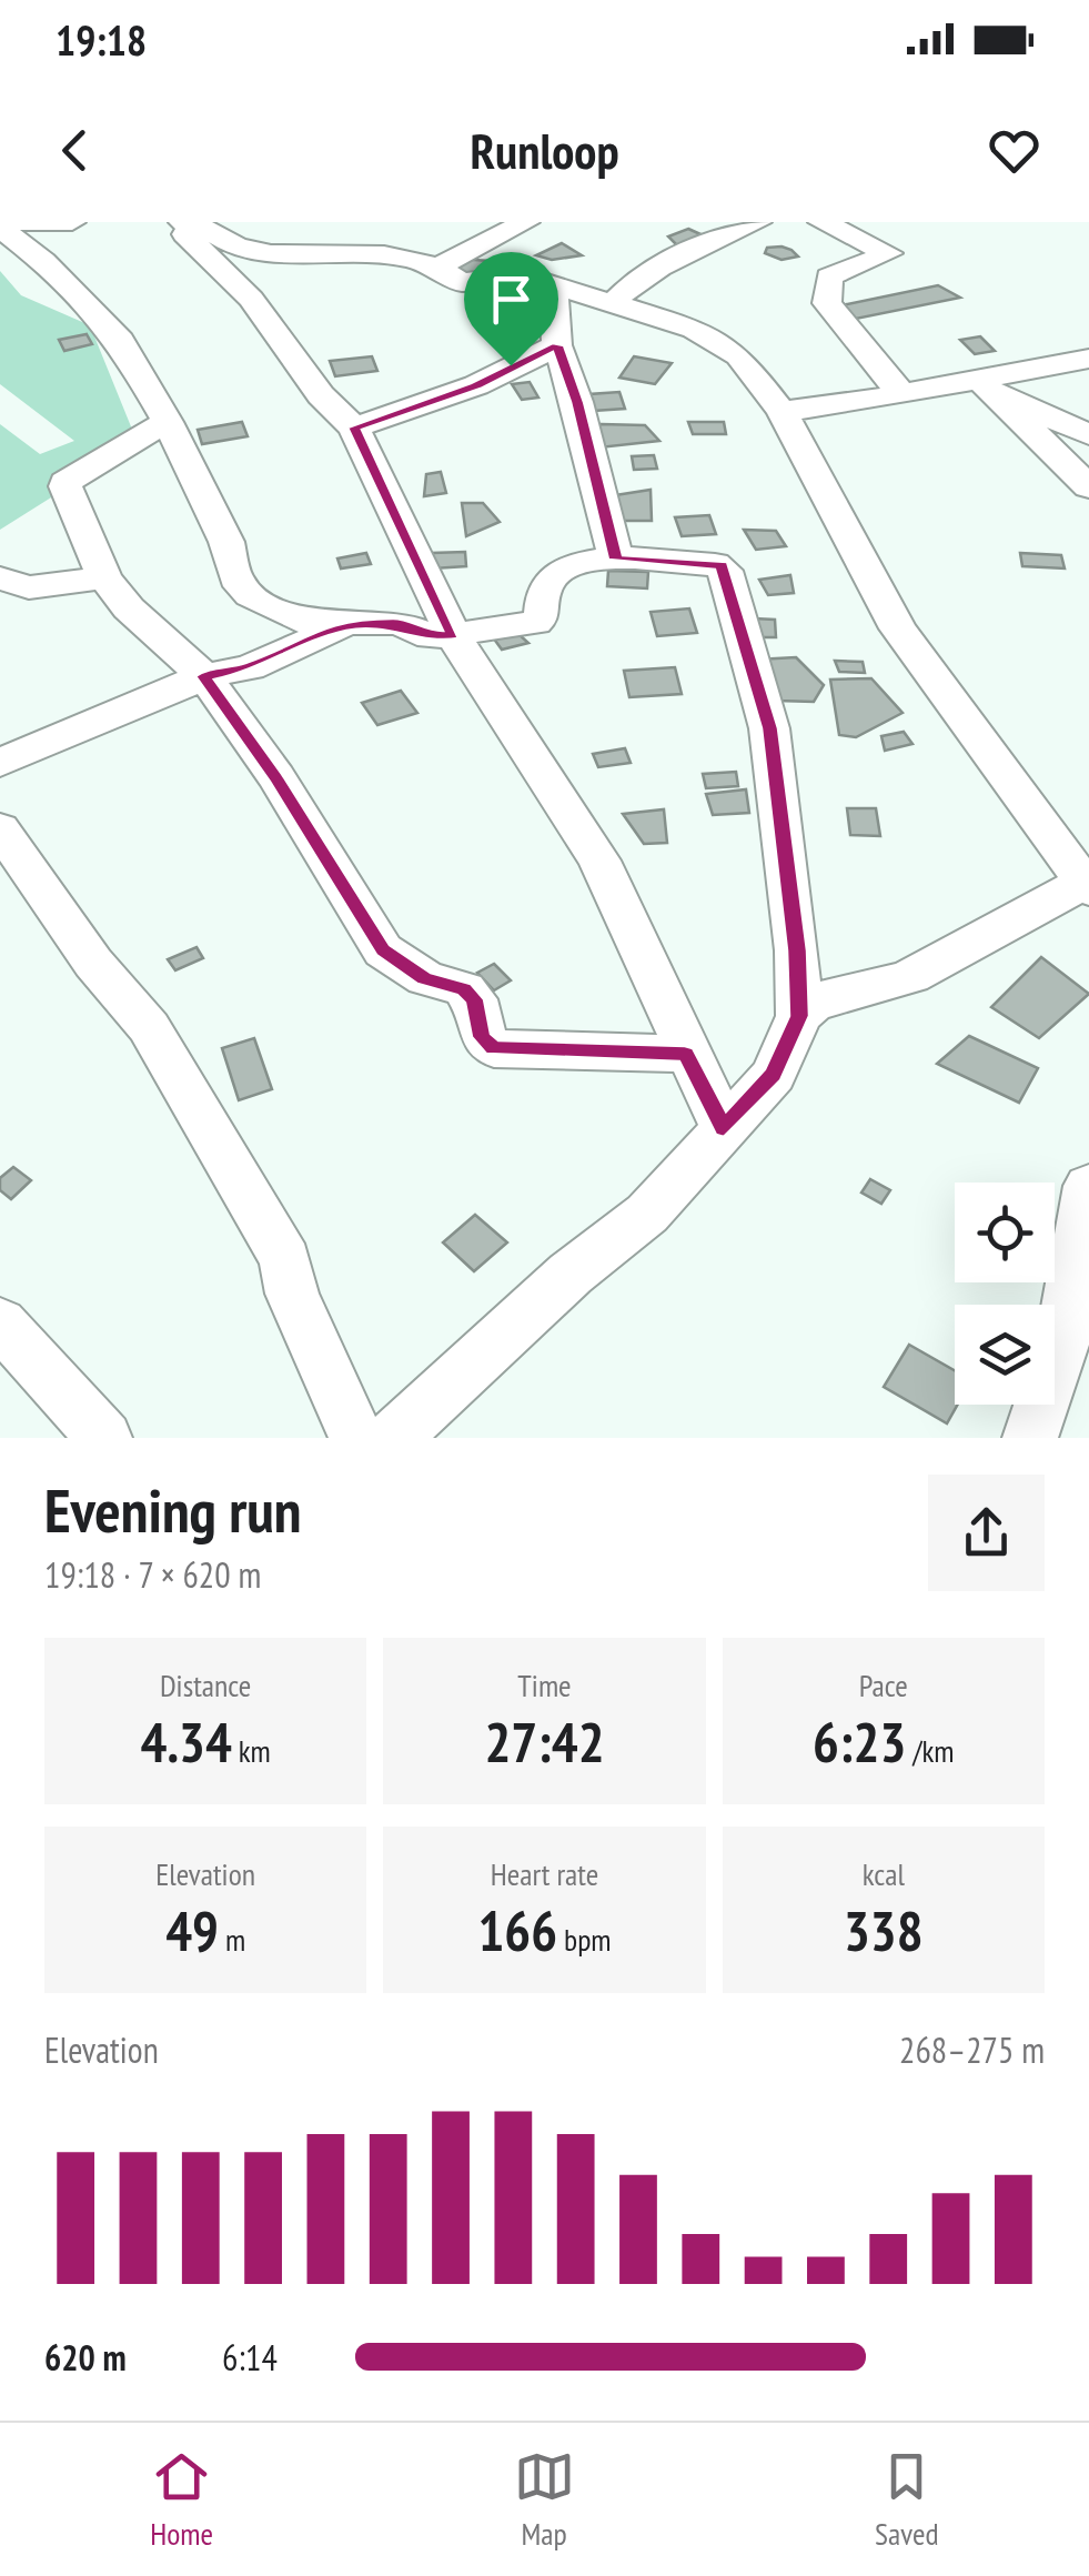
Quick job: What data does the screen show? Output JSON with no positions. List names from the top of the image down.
{
  "page": {
    "status": "19:18",
    "header": "Runloop",
    "heading": ["Evening run", "19:18 · 7 × 620 m"],
    "stats": [
      ["Distance", "4.34 km"],
      ["Time", "27:42"],
      ["Pace", "6:23 /km"],
      ["Elevation", "49 m"],
      ["Heart rate", "166 bpm"],
      ["kcal", "338"]
    ],
    "chart": ["Elevation", "268–275 m"],
    "list": [
      {
        "name": "620 m",
        "note": "6:14"
      }
    ],
    "tabs": ["Home", "Map", "Saved"]
  }
}
